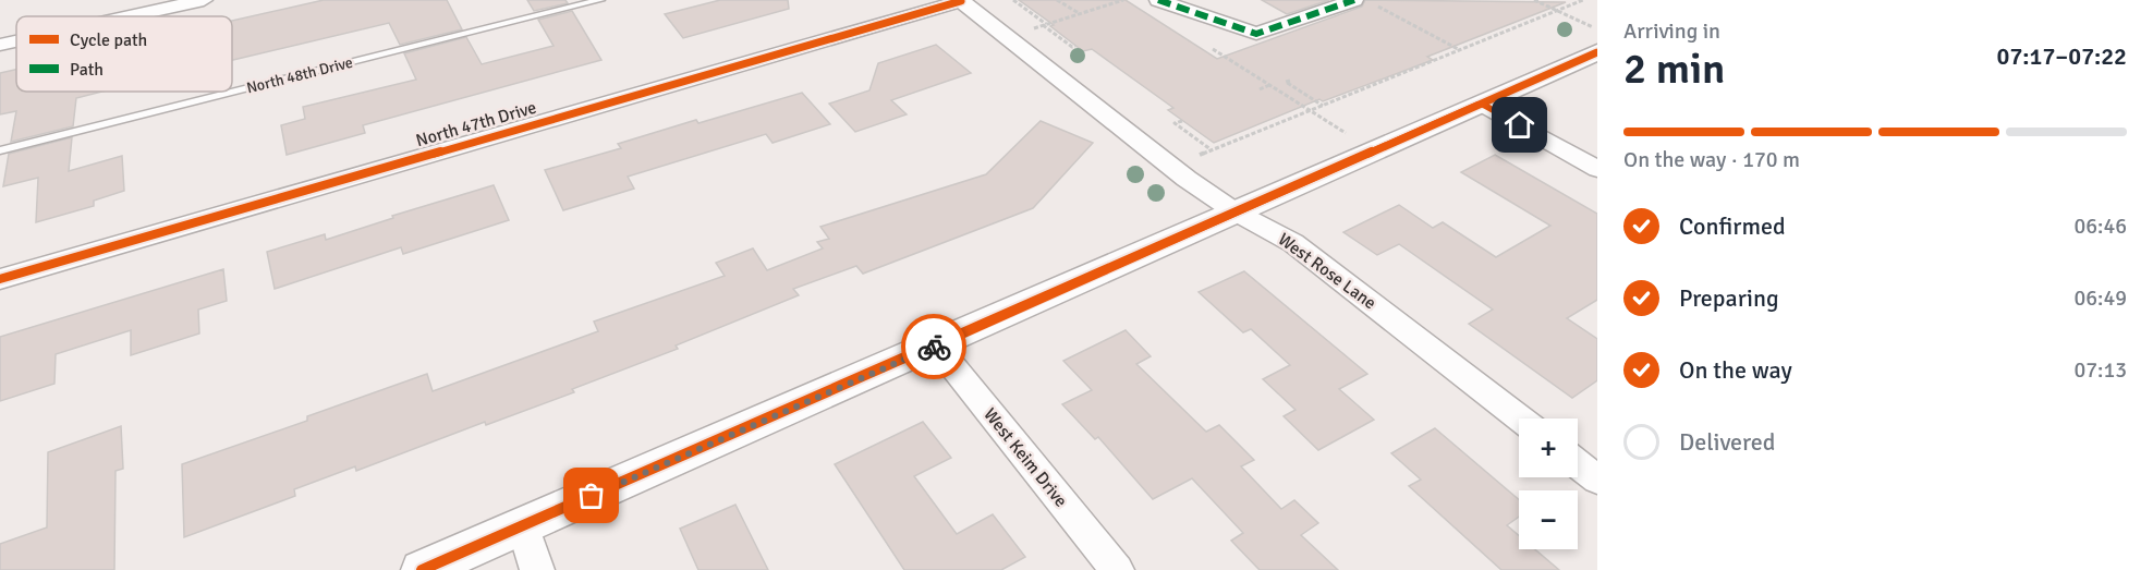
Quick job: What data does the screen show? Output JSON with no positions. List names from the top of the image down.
{
  "streets": {
    "street": ["North 47th Drive", "West Rose Lane", "West Keim Drive"],
    "lane": ["North 48th Drive"]
  },
  "crossings": [
    ["North 47th Drive", "West Rose Lane"]
  ],
  "legend": ["Cycle path", "Path"],
  "page": {
    "heading": ["2 min", "Arriving in", "07:17–07:22"],
    "bar": "On the way · 170 m",
    "list": [
      ["Confirmed", "06:46"],
      ["Preparing", "06:49"],
      ["On the way", "07:13"],
      "Delivered"
    ],
    "map_buttons": ["+", "−"]
  }
}
